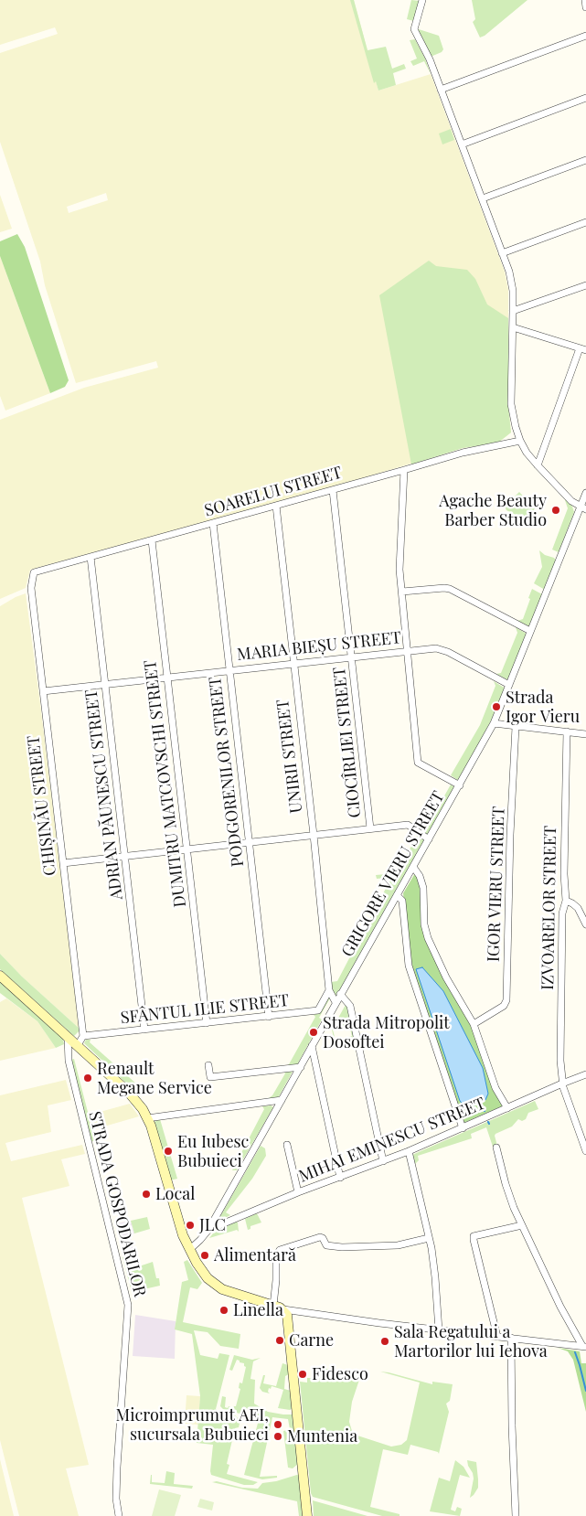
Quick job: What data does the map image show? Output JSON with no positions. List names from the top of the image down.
{
  "streets": {
    "street": [
      "SOARELUI STREET",
      "MARIA BIEȘU STREET",
      "CIOCÎRLIEI STREET",
      "UNIRII STREET",
      "PODGORENILOR STREET",
      "DUMITRU MATCOVSCHI STREET",
      "ADRIAN PĂUNESCU STREET",
      "CHIȘINĂU STREET",
      "GRIGORE VIERU STREET",
      "IGOR VIERU STREET",
      "IZVOARELOR STREET",
      "SFÂNTUL ILIE STREET",
      "MIHAI EMINESCU STREET",
      "STRADA GOSPODARILOR"
    ]
  },
  "crossings": [
    ["SOARELUI STREET", "CIOCÎRLIEI STREET"],
    ["SOARELUI STREET", "UNIRII STREET"],
    ["SOARELUI STREET", "PODGORENILOR STREET"],
    ["SOARELUI STREET", "DUMITRU MATCOVSCHI STREET"],
    ["SOARELUI STREET", "ADRIAN PĂUNESCU STREET"],
    ["SOARELUI STREET", "CHIȘINĂU STREET"],
    ["MARIA BIEȘU STREET", "CIOCÎRLIEI STREET"],
    ["MARIA BIEȘU STREET", "UNIRII STREET"],
    ["MARIA BIEȘU STREET", "PODGORENILOR STREET"],
    ["MARIA BIEȘU STREET", "DUMITRU MATCOVSCHI STREET"],
    ["MARIA BIEȘU STREET", "ADRIAN PĂUNESCU STREET"],
    ["MARIA BIEȘU STREET", "CHIȘINĂU STREET"],
    ["MARIA BIEȘU STREET", "GRIGORE VIERU STREET"],
    ["UNIRII STREET", "GRIGORE VIERU STREET"],
    ["UNIRII STREET", "SFÂNTUL ILIE STREET"],
    ["PODGORENILOR STREET", "SFÂNTUL ILIE STREET"],
    ["DUMITRU MATCOVSCHI STREET", "SFÂNTUL ILIE STREET"],
    ["ADRIAN PĂUNESCU STREET", "SFÂNTUL ILIE STREET"],
    ["CHIȘINĂU STREET", "SFÂNTUL ILIE STREET"],
    ["GRIGORE VIERU STREET", "MIHAI EMINESCU STREET"],
    ["IZVOARELOR STREET", "MIHAI EMINESCU STREET"]
  ],
  "places": [
    "Agache Beauty Barber Studio",
    "Strada Igor Vieru",
    "Strada Mitropolit Dosoftei",
    "Renault Megane Service",
    "Eu Iubesc Bubuieci",
    "Local",
    "JLC",
    "Alimentară",
    "Linella",
    "Carne",
    "Sala Regatului a Martorilor lui Iehova",
    "Fidesco",
    "Microimprumut AEI, sucursala Bubuieci",
    "Muntenia"
  ]
}
